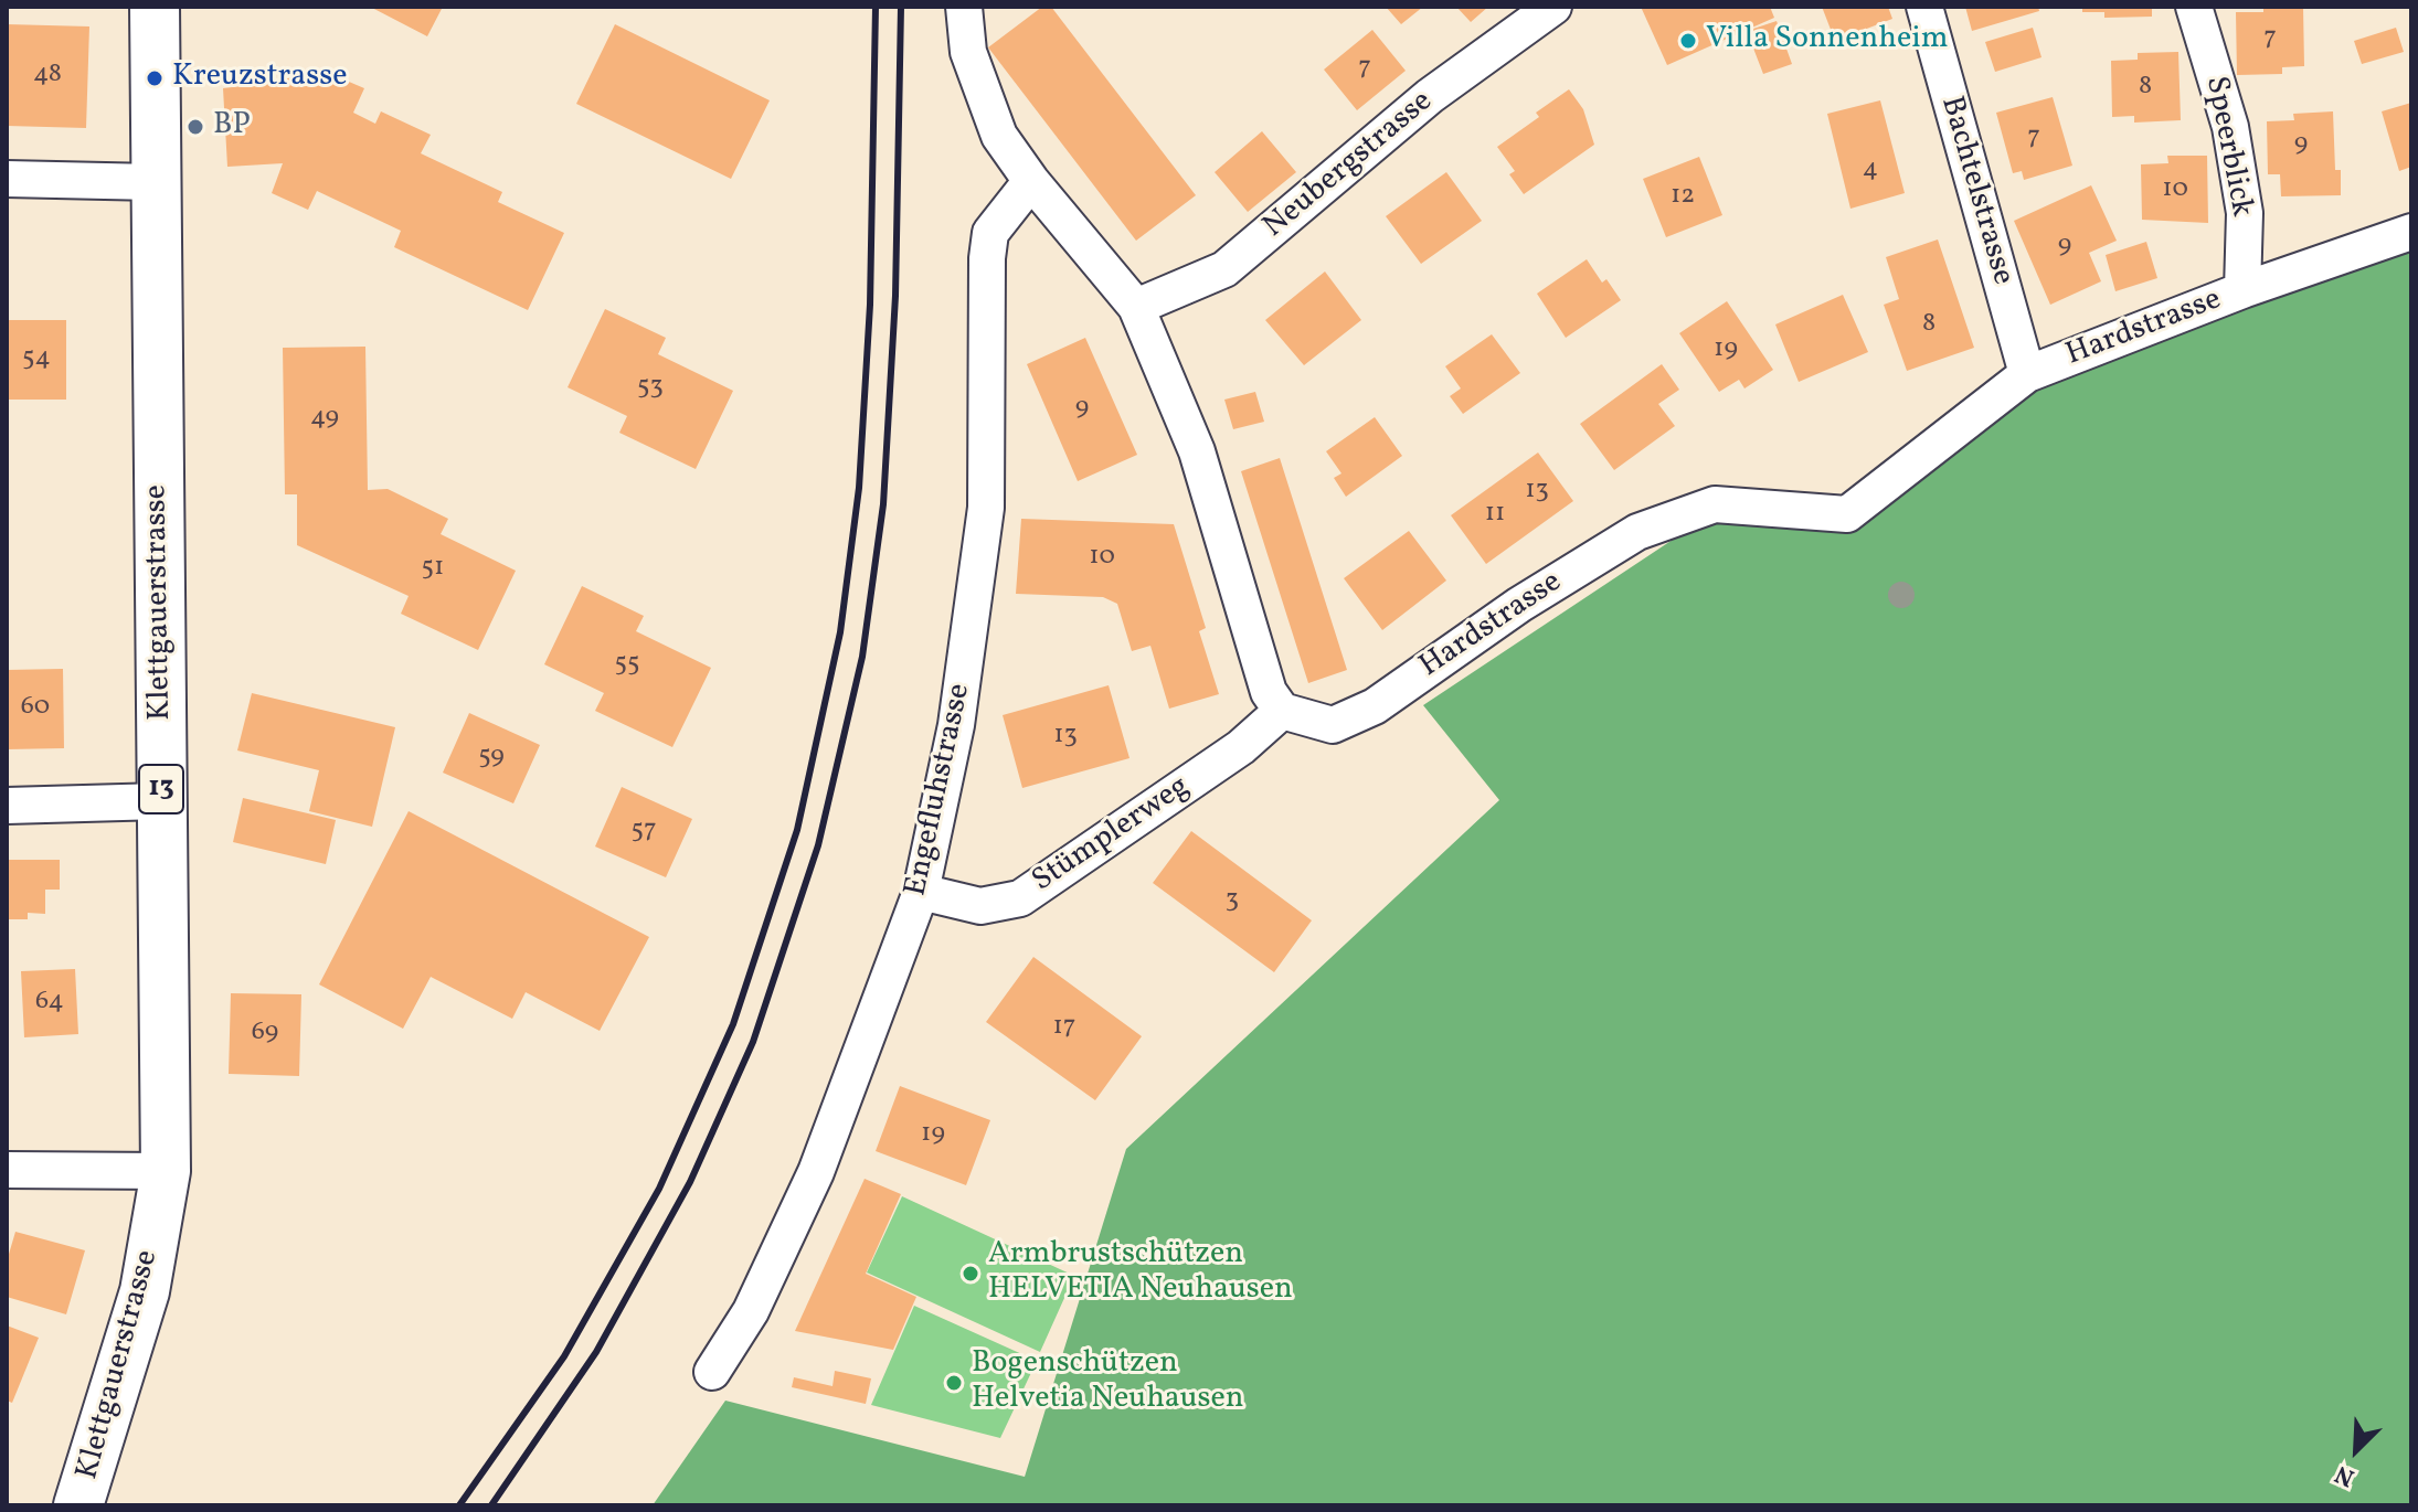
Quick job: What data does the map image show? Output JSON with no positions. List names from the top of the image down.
{
  "streets": {
    "main road": ["Klettgauerstrasse", "13"],
    "street": [
      "Speerblick",
      "Neubergstrasse",
      "Bachtelstrasse",
      "Hardstrasse",
      "Engefluhstrasse",
      "Stümplerweg"
    ]
  },
  "crossings": [
    ["Speerblick", "Hardstrasse"],
    ["Bachtelstrasse", "Hardstrasse"],
    ["Hardstrasse", "Stümplerweg"],
    ["Engefluhstrasse", "Stümplerweg"]
  ],
  "places": [
    "Villa Sonnenheim",
    "Kreuzstrasse",
    "BP",
    "Armbrustschützen HELVETIA Neuhausen",
    "Bogenschützen Helvetia Neuhausen"
  ],
  "house_numbers": [
    "7",
    "7",
    "48",
    "8",
    "7",
    "9",
    "4",
    "10",
    "12",
    "9",
    "8",
    "19",
    "54",
    "53",
    "9",
    "49",
    "13",
    "11",
    "10",
    "51",
    "55",
    "60",
    "13",
    "59",
    "57",
    "3",
    "64",
    "17",
    "69",
    "19"
  ],
  "north": "bottom left"
}
